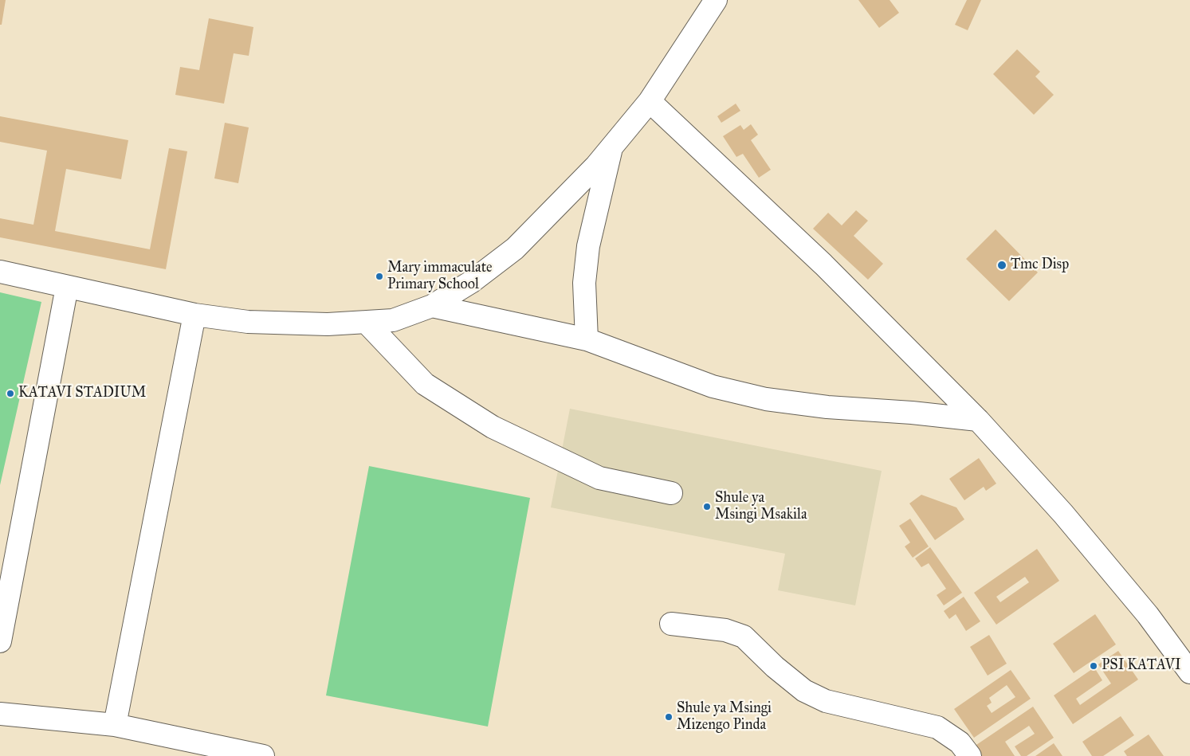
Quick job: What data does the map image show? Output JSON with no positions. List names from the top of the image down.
{
  "places": [
    "Tmc Disp",
    "Mary immaculate Primary School",
    "KATAVI STADIUM",
    "Shule ya Msingi Msakila",
    "PSI KATAVI",
    "Shule ya Msingi Mizengo Pinda"
  ]
}
